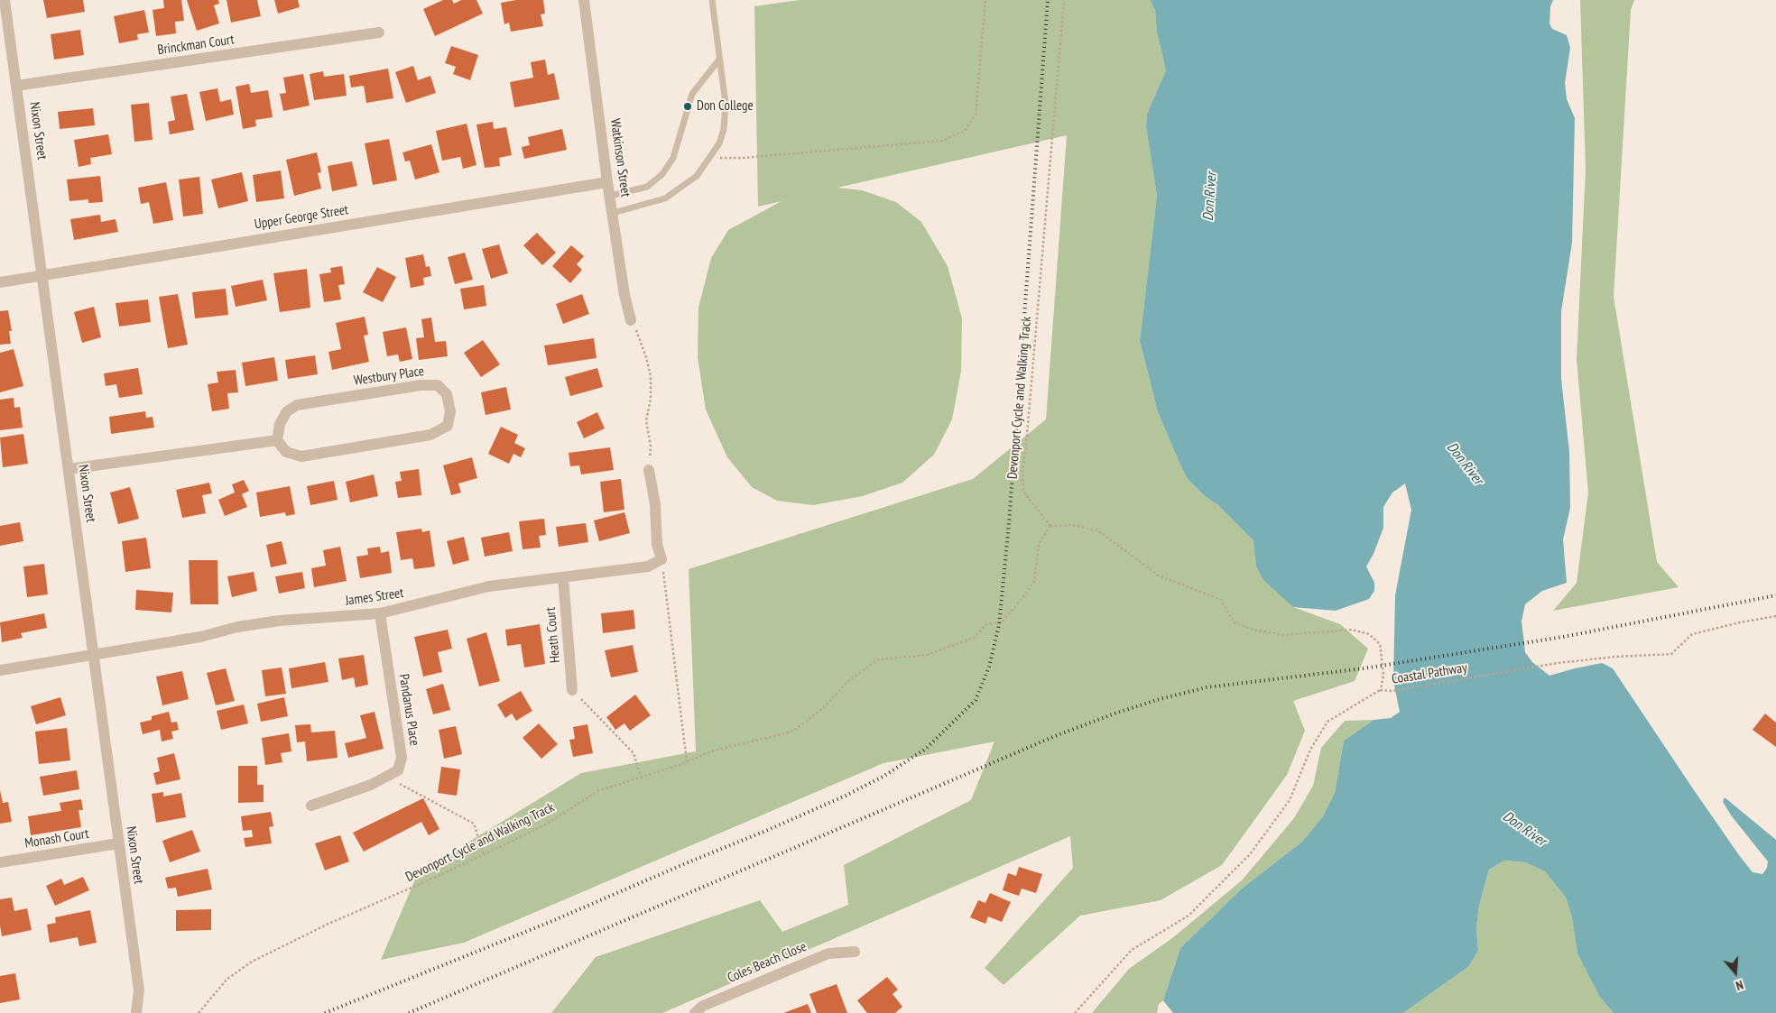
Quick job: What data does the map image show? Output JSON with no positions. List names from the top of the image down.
{
  "streets": {
    "street": [
      "Brinckman Court",
      "Nixon Street",
      "Watkinson Street",
      "Upper George Street",
      "Westbury Place",
      "James Street",
      "Heath Court",
      "Pandanus Place",
      "Monash Court",
      "Coles Beach Close"
    ],
    "path": ["Devonport Cycle and Walking Track", "Coastal Pathway"]
  },
  "crossings": [
    ["Brinckman Court", "Nixon Street"],
    ["Nixon Street", "Upper George Street"],
    ["Nixon Street", "James Street"],
    ["Nixon Street", "Monash Court"],
    ["Watkinson Street", "Upper George Street"],
    ["Devonport Cycle and Walking Track", "Coastal Pathway"],
    ["James Street", "Heath Court"],
    ["James Street", "Pandanus Place"]
  ],
  "water": ["Don River"],
  "places": ["Don College"],
  "north": "bottom"
}
